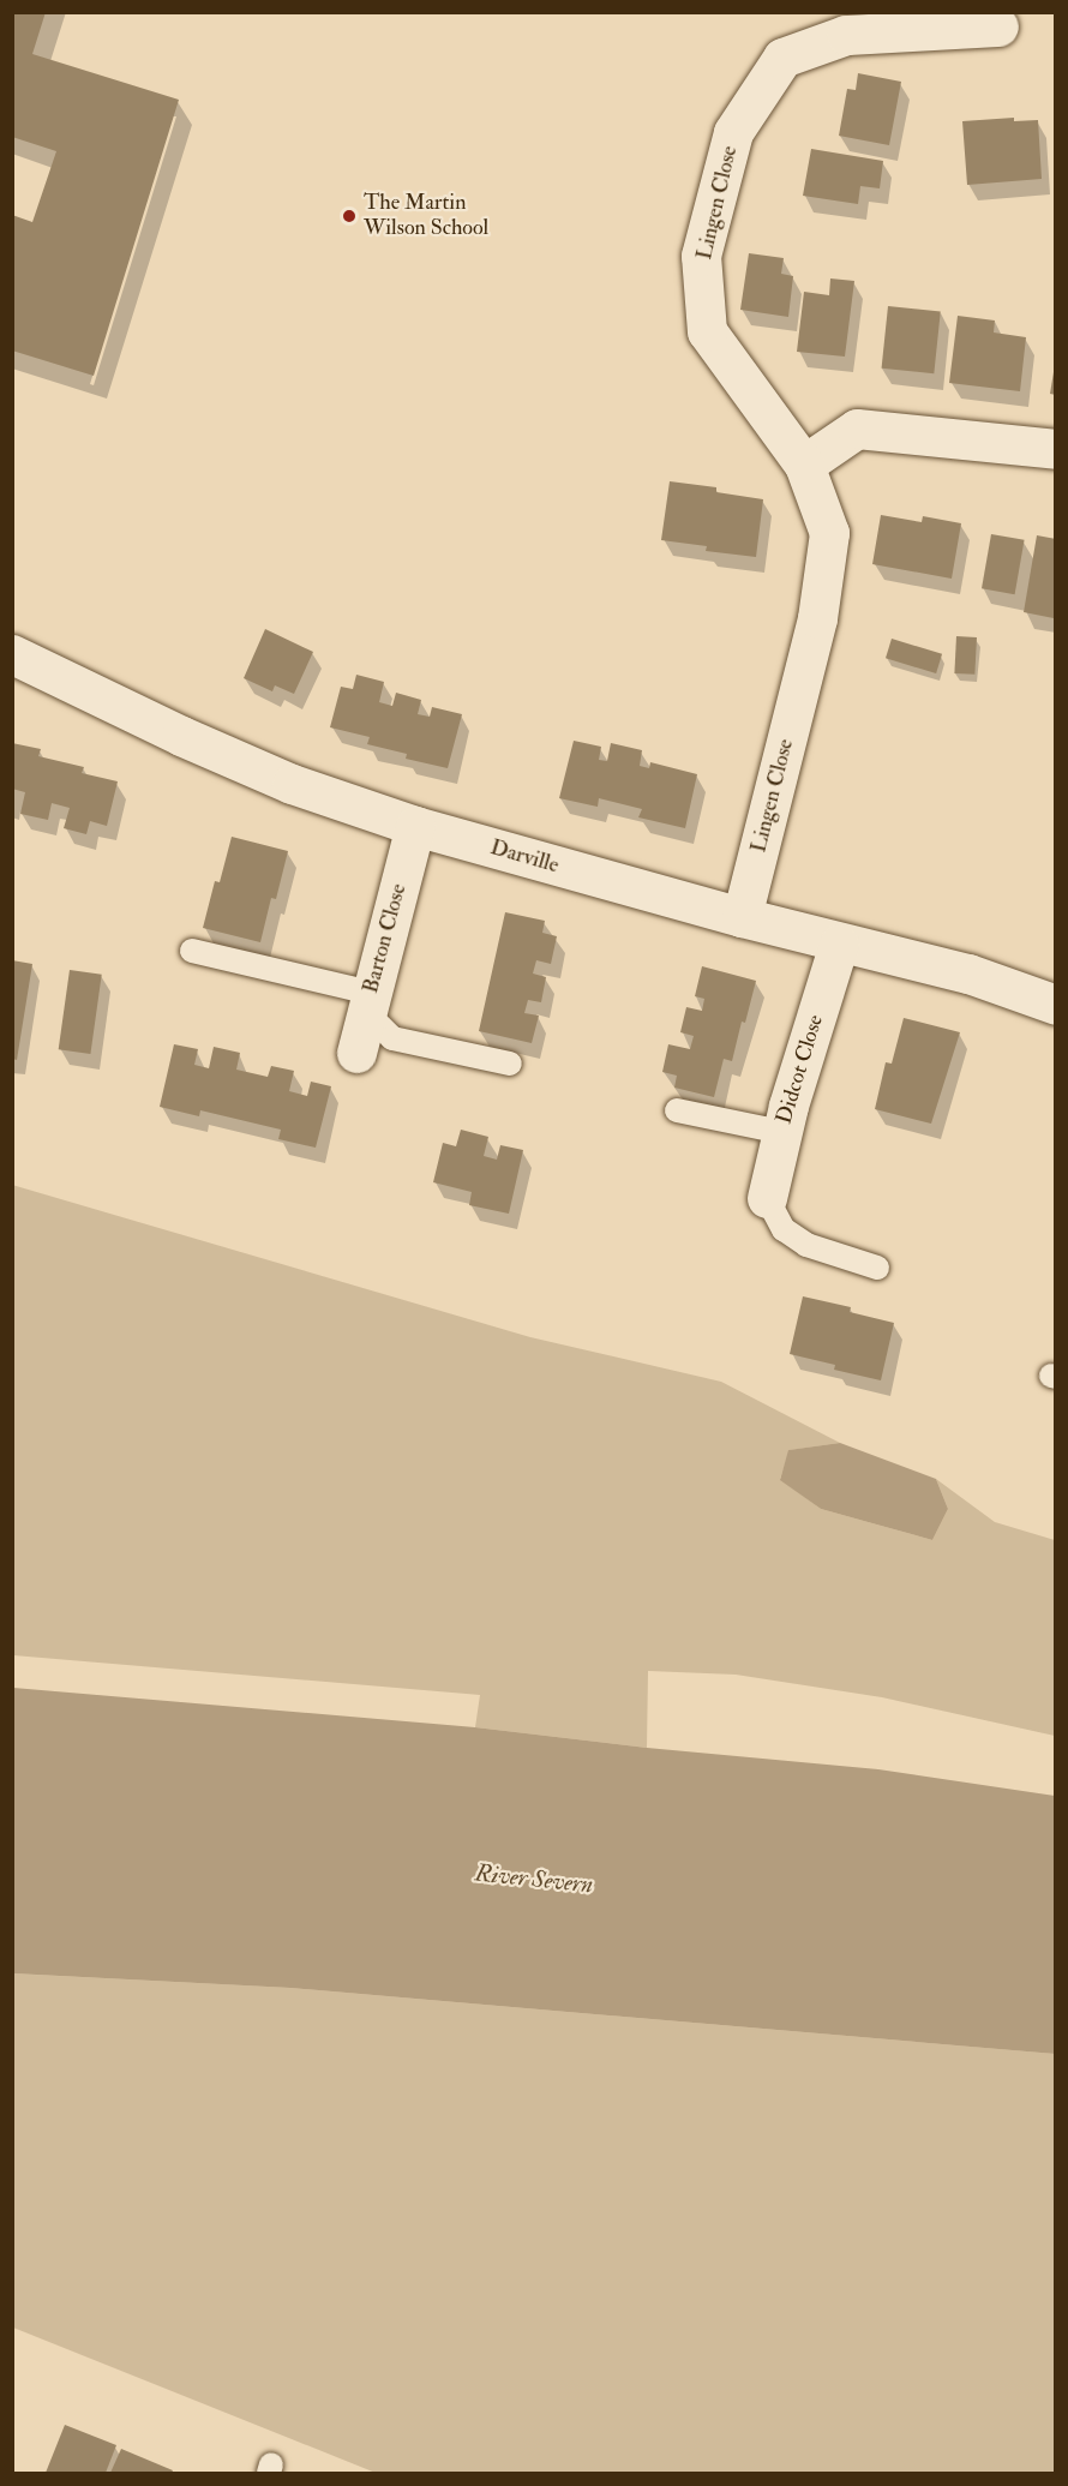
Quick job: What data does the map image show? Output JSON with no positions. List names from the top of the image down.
{
  "streets": {
    "street": [
      "Lingen Close",
      "Darville",
      "Barton Close",
      "Didcot Close"
    ]
  },
  "crossings": [
    ["Lingen Close", "Darville"],
    ["Darville", "Barton Close"],
    ["Darville", "Didcot Close"]
  ],
  "water": ["River Severn"],
  "places": ["The Martin Wilson School"]
}
